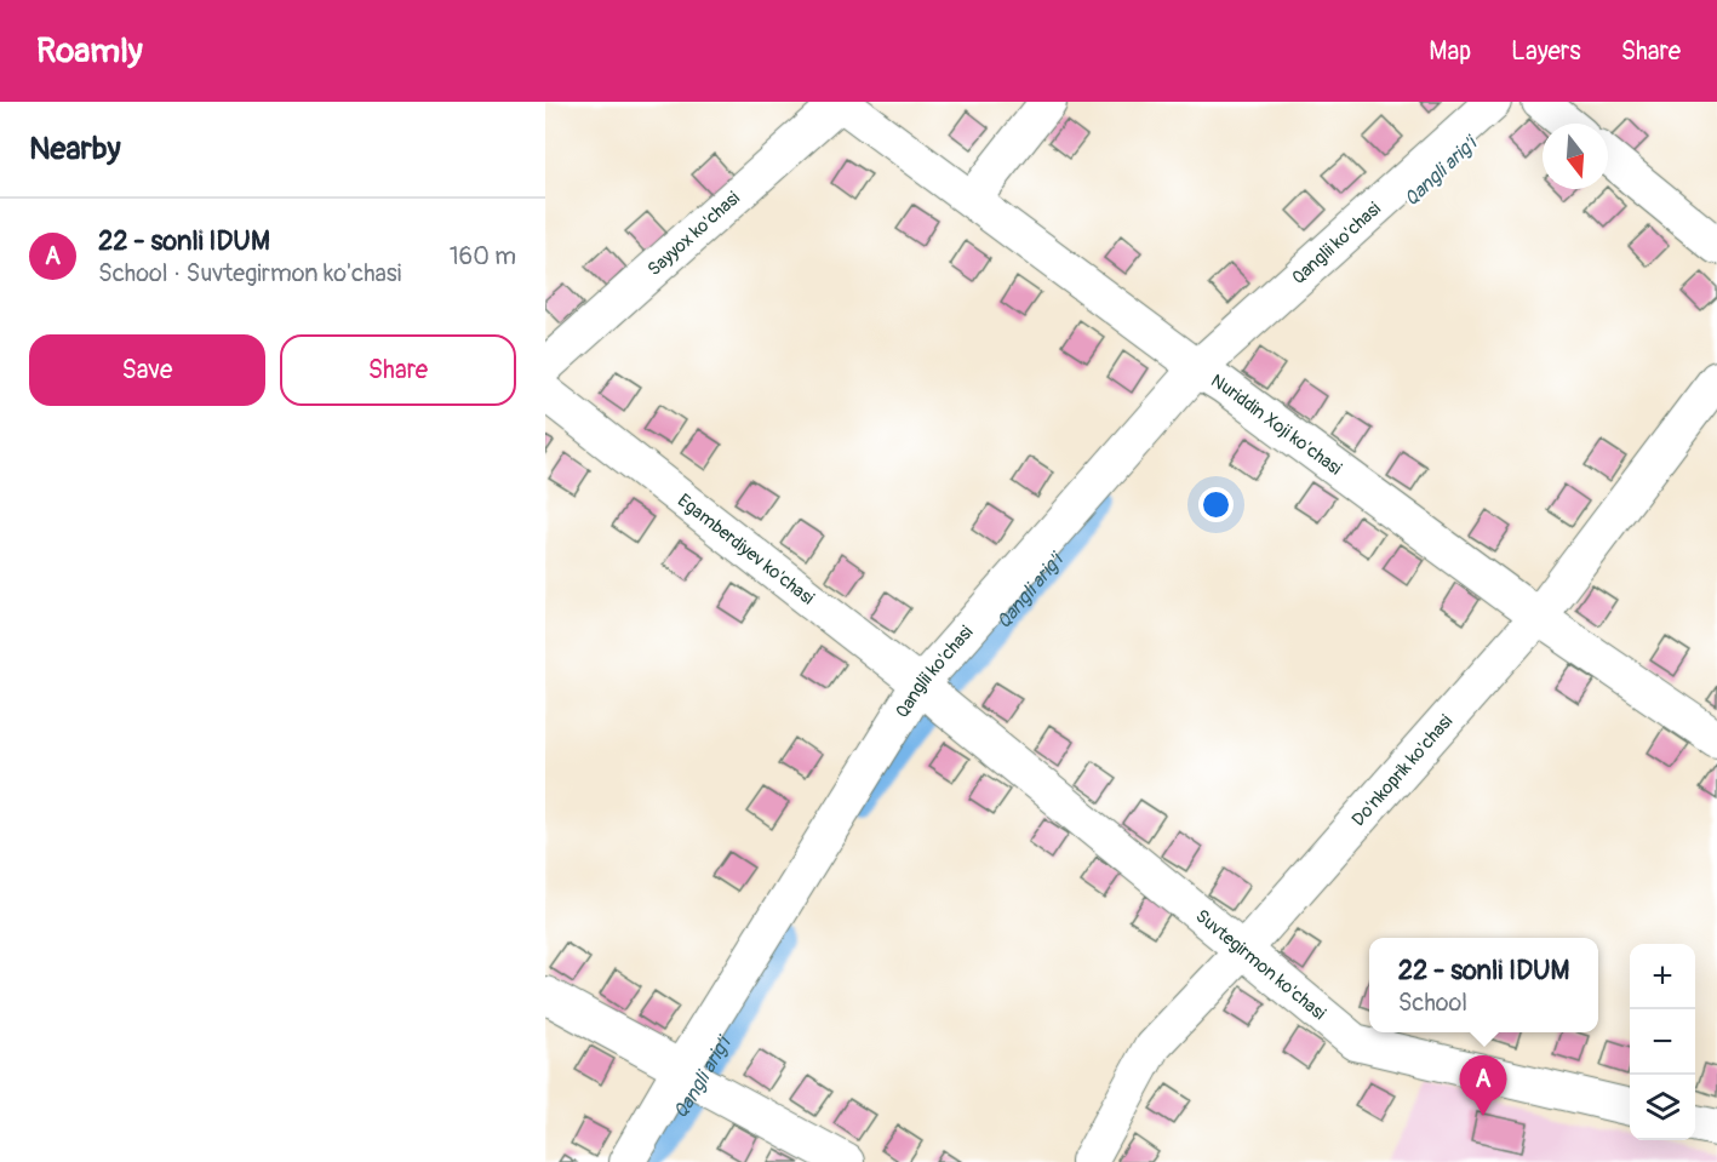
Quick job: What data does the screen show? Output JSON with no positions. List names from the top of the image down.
{
  "streets": {
    "street": [
      "Sayyox ko'chasi",
      "Qanglii ko'chasi",
      "Nuriddin Xoji ko'chasi",
      "Egamberdiyev ko'chasi",
      "Do'nkoprik ko'chasi",
      "Suvtegirmon ko'chasi"
    ]
  },
  "crossings": [
    ["Sayyox ko'chasi", "Nuriddin Xoji ko'chasi"],
    ["Qanglii ko'chasi", "Nuriddin Xoji ko'chasi"],
    ["Qanglii ko'chasi", "Egamberdiyev ko'chasi"],
    ["Qanglii ko'chasi", "Suvtegirmon ko'chasi"],
    ["Nuriddin Xoji ko'chasi", "Do'nkoprik ko'chasi"],
    ["Egamberdiyev ko'chasi", "Suvtegirmon ko'chasi"],
    ["Do'nkoprik ko'chasi", "Suvtegirmon ko'chasi"]
  ],
  "water": ["Qangli arig'i"],
  "north": "bottom",
  "page": {
    "header": "Roamly",
    "nav": ["Map", "Layers", "Share"],
    "heading": "Nearby",
    "list": [
      {
        "mark": "A",
        "name": "22 - sonli IDUM",
        "note": "School · Suvtegirmon ko'chasi",
        "value": "160 m"
      }
    ],
    "buttons": ["Save", "Share"],
    "popup": ["22 - sonli IDUM", "School"],
    "map_buttons": ["+", "−"],
    "pins": "A"
  }
}
